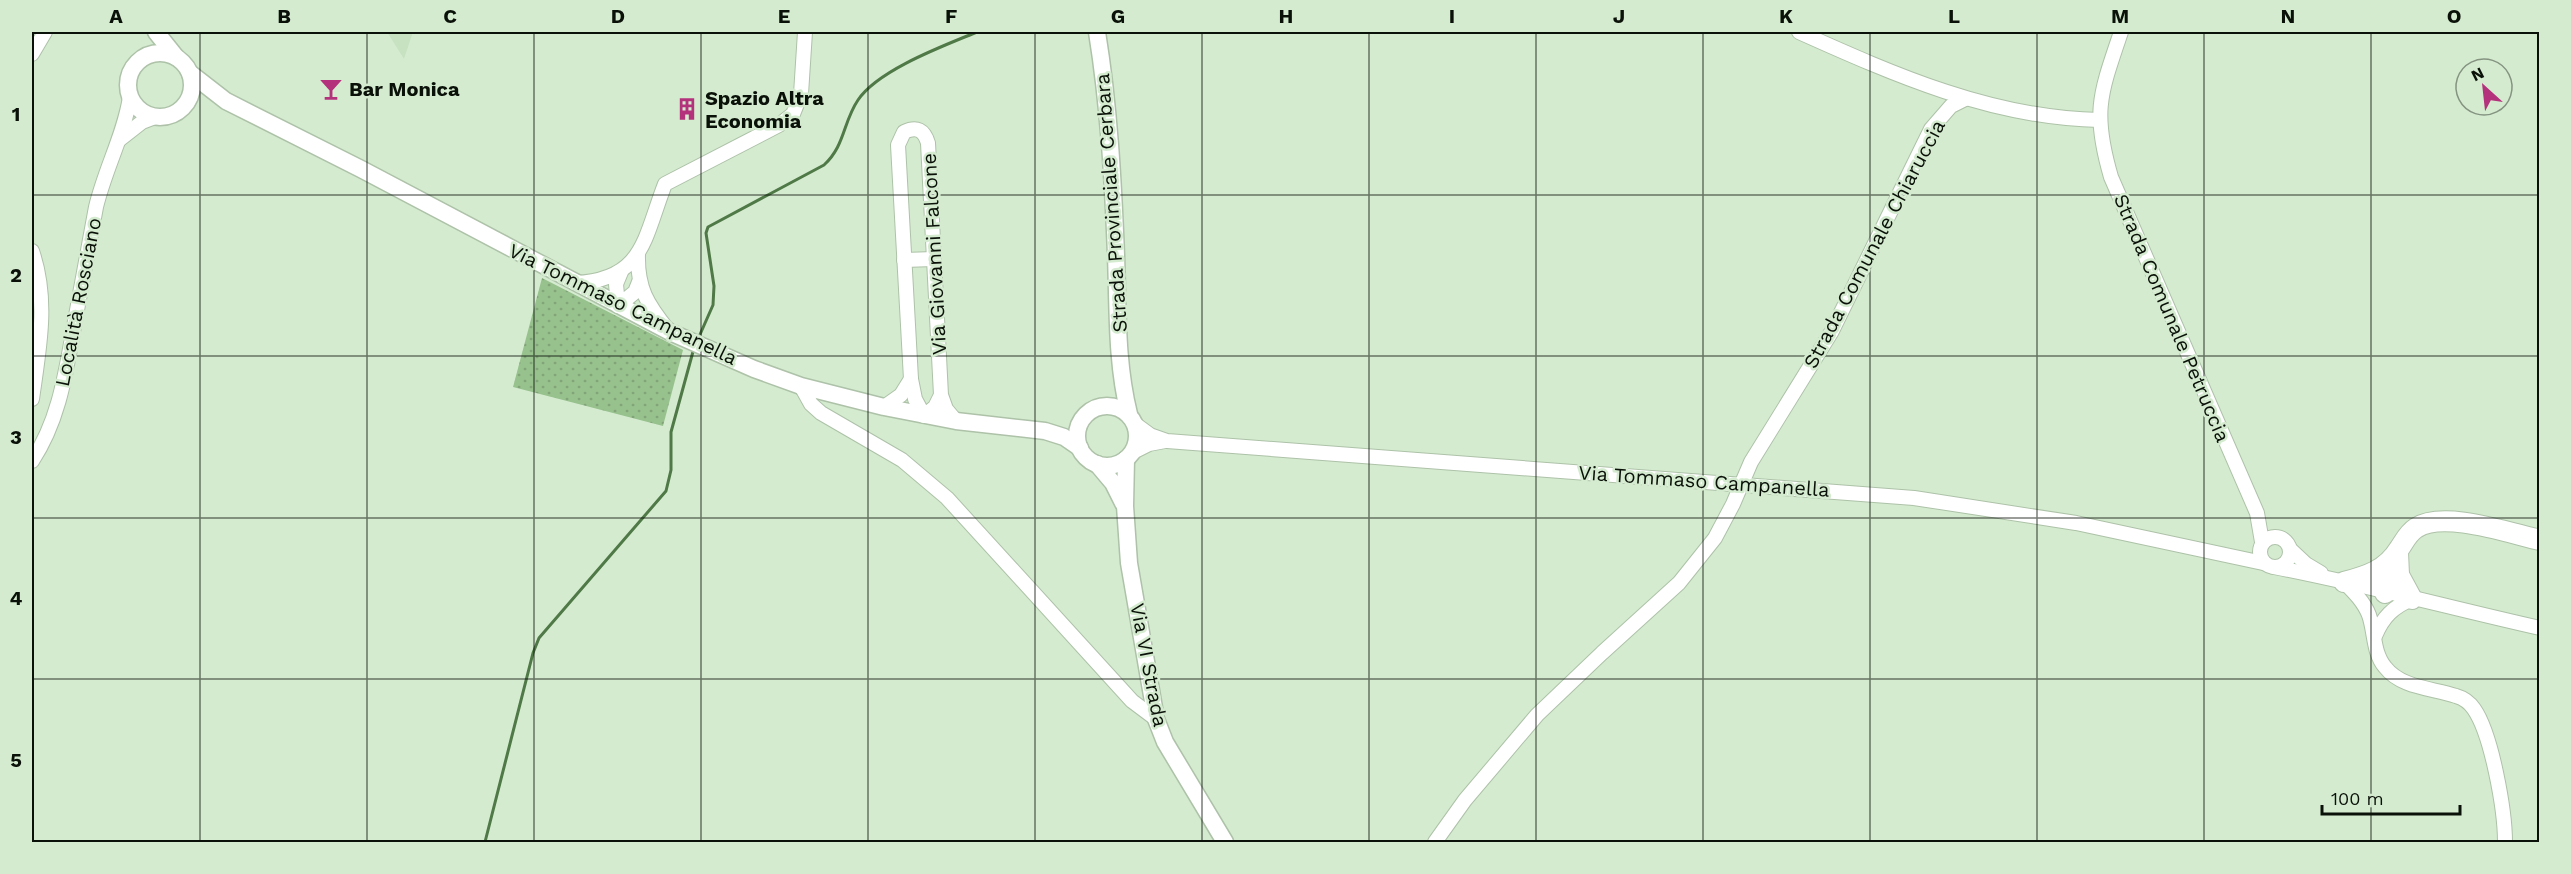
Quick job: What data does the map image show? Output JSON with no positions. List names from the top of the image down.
{
  "streets": {
    "main road": ["Strada Provinciale Cerbara", "Via Tommaso Campanella", "Via VI Strada"],
    "street": [
      "Strada Comunale Chiaruccia",
      "Via Giovanni Falcone",
      "Località Rosciano",
      "Strada Comunale Petruccia"
    ]
  },
  "crossings": [
    ["Strada Provinciale Cerbara", "Via Tommaso Campanella"],
    ["Strada Provinciale Cerbara", "Via VI Strada"],
    ["Strada Comunale Chiaruccia", "Via Tommaso Campanella"],
    ["Via Giovanni Falcone", "Via Tommaso Campanella"],
    ["Località Rosciano", "Via Tommaso Campanella"],
    ["Via Tommaso Campanella", "Strada Comunale Petruccia"],
    ["Via Tommaso Campanella", "Via VI Strada"]
  ],
  "places": {
    "bar": ["Bar Monica"],
    "building": ["Spazio Altra Economia"]
  },
  "scale_bar": "100 m",
  "north": "top left",
  "grid": {
    "columns": [
      "A",
      "B",
      "C",
      "D",
      "E",
      "F",
      "G",
      "H",
      "I",
      "J",
      "K",
      "L",
      "M",
      "N",
      "O"
    ],
    "rows": [
      "1",
      "2",
      "3",
      "4",
      "5"
    ]
  }
}
